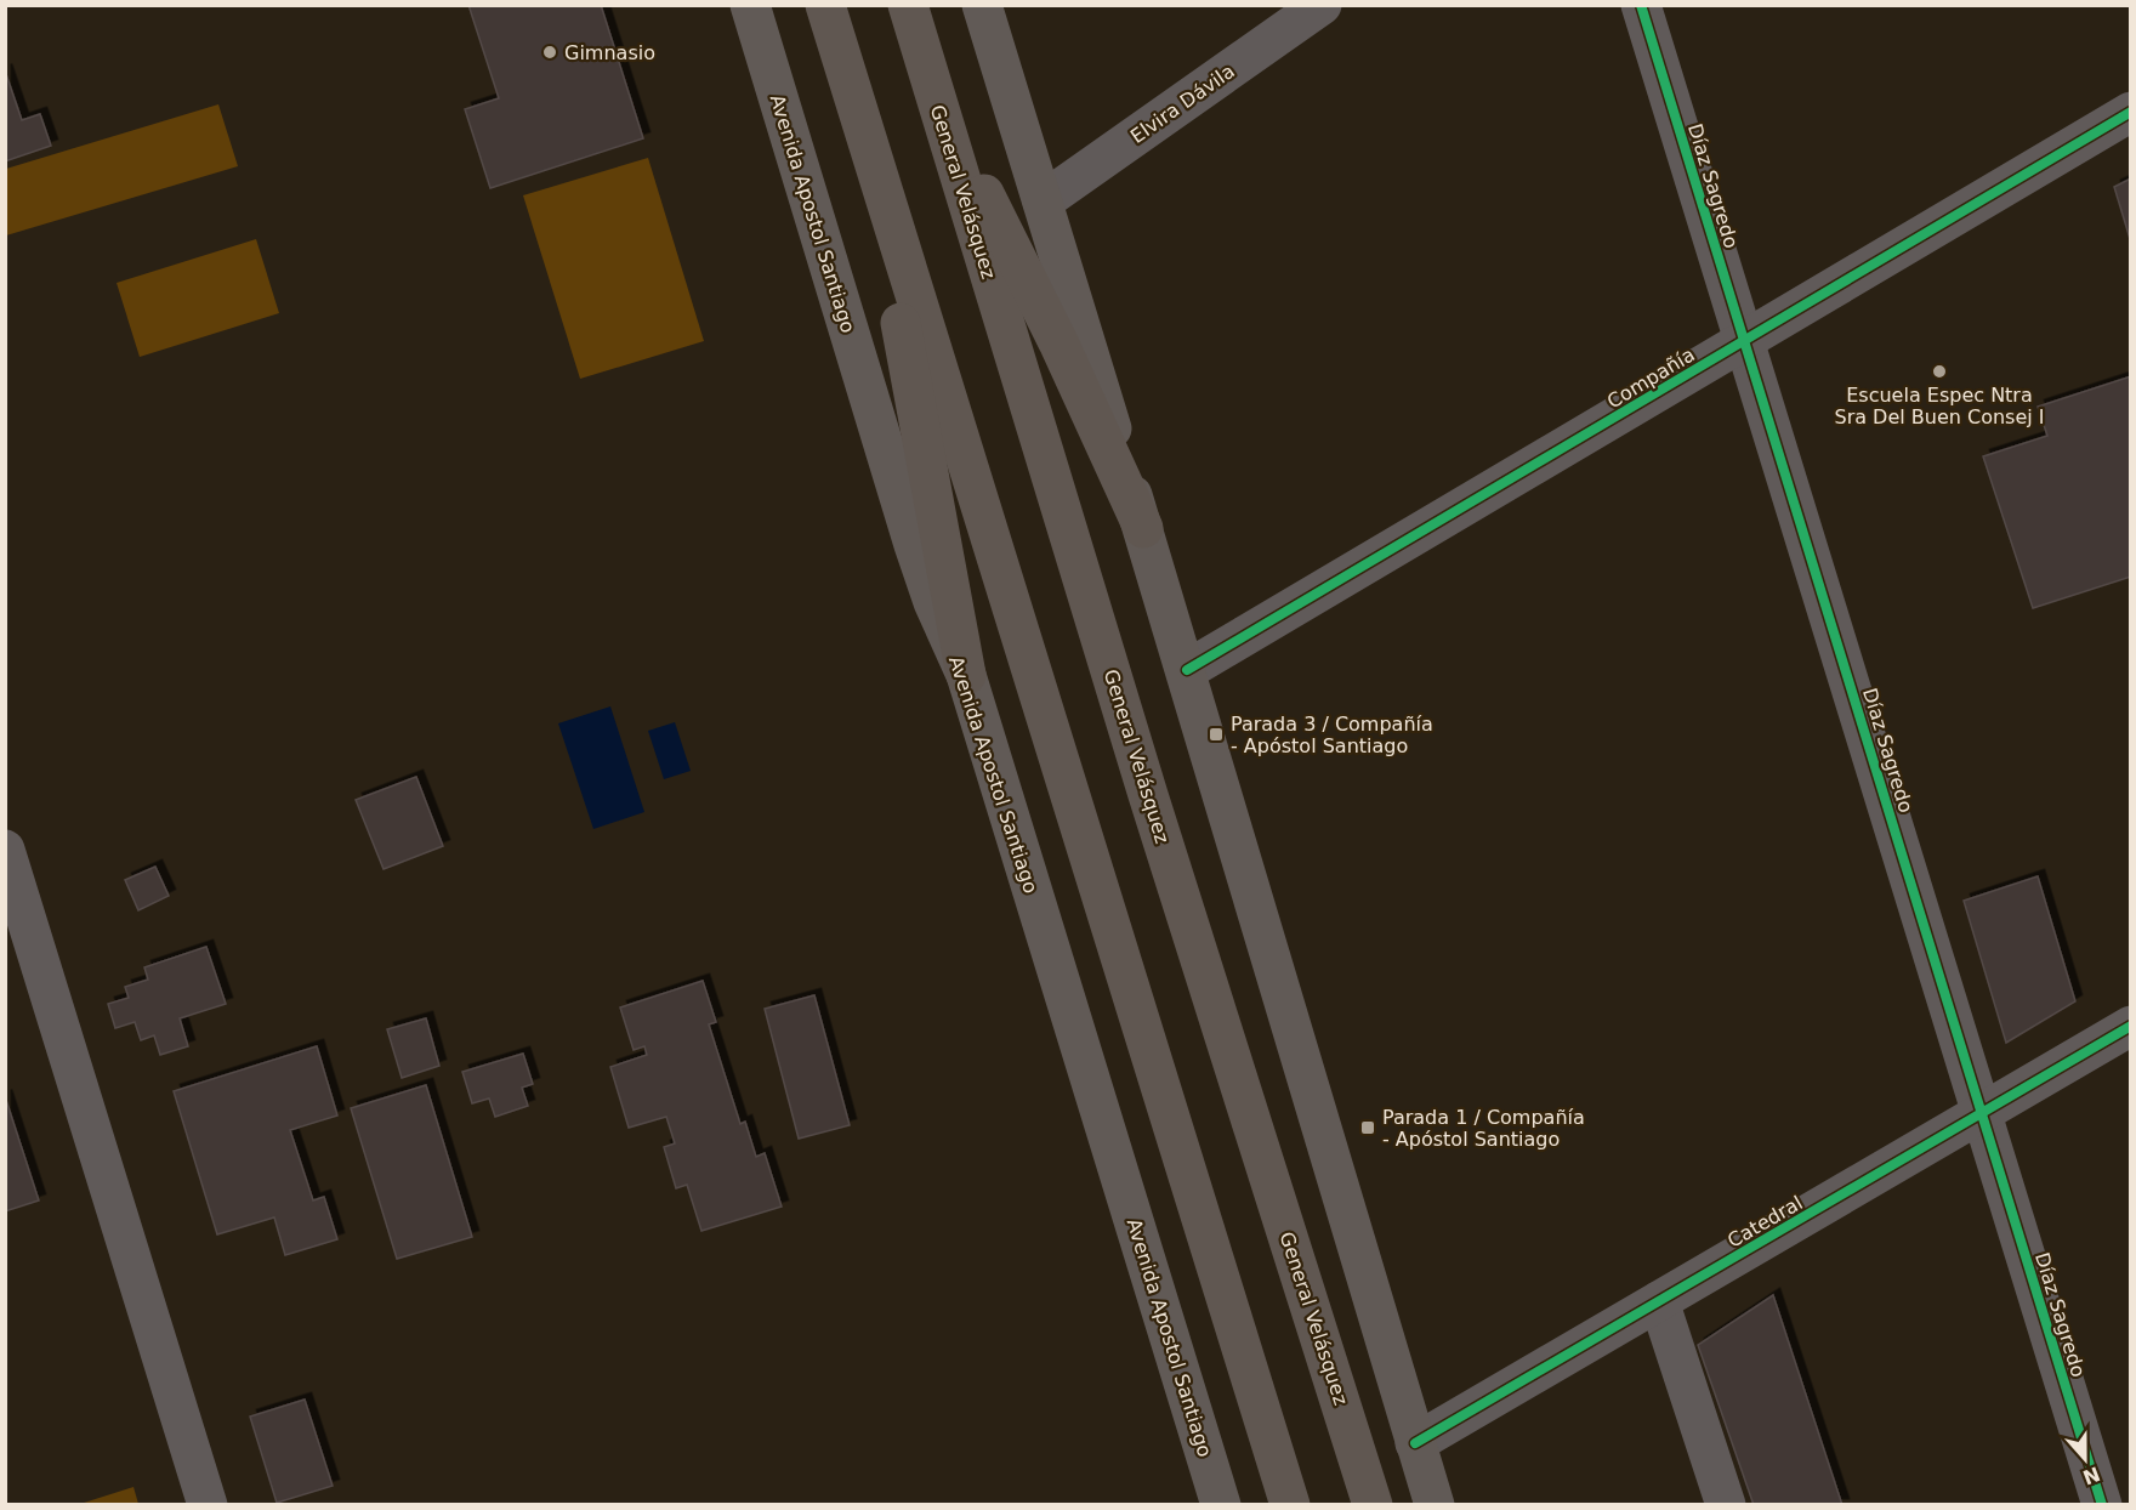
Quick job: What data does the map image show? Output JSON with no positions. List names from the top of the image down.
{
  "streets": {
    "highway": ["General Velásquez"],
    "main road": ["Avenida Apostol Santiago"],
    "street": [
      "Elvira Dávila",
      "Díaz Sagredo",
      "Compañía",
      "Catedral"
    ]
  },
  "crossings": [
    ["Díaz Sagredo", "Compañía"],
    ["Díaz Sagredo", "Catedral"]
  ],
  "places": {
    "other": ["Gimnasio", "Escuela Espec Ntra Sra Del Buen Consej I"],
    "transit": ["Parada 3 / Compañía - Apóstol Santiago", "Parada 1 / Compañía - Apóstol Santiago"]
  },
  "north": "bottom"
}
